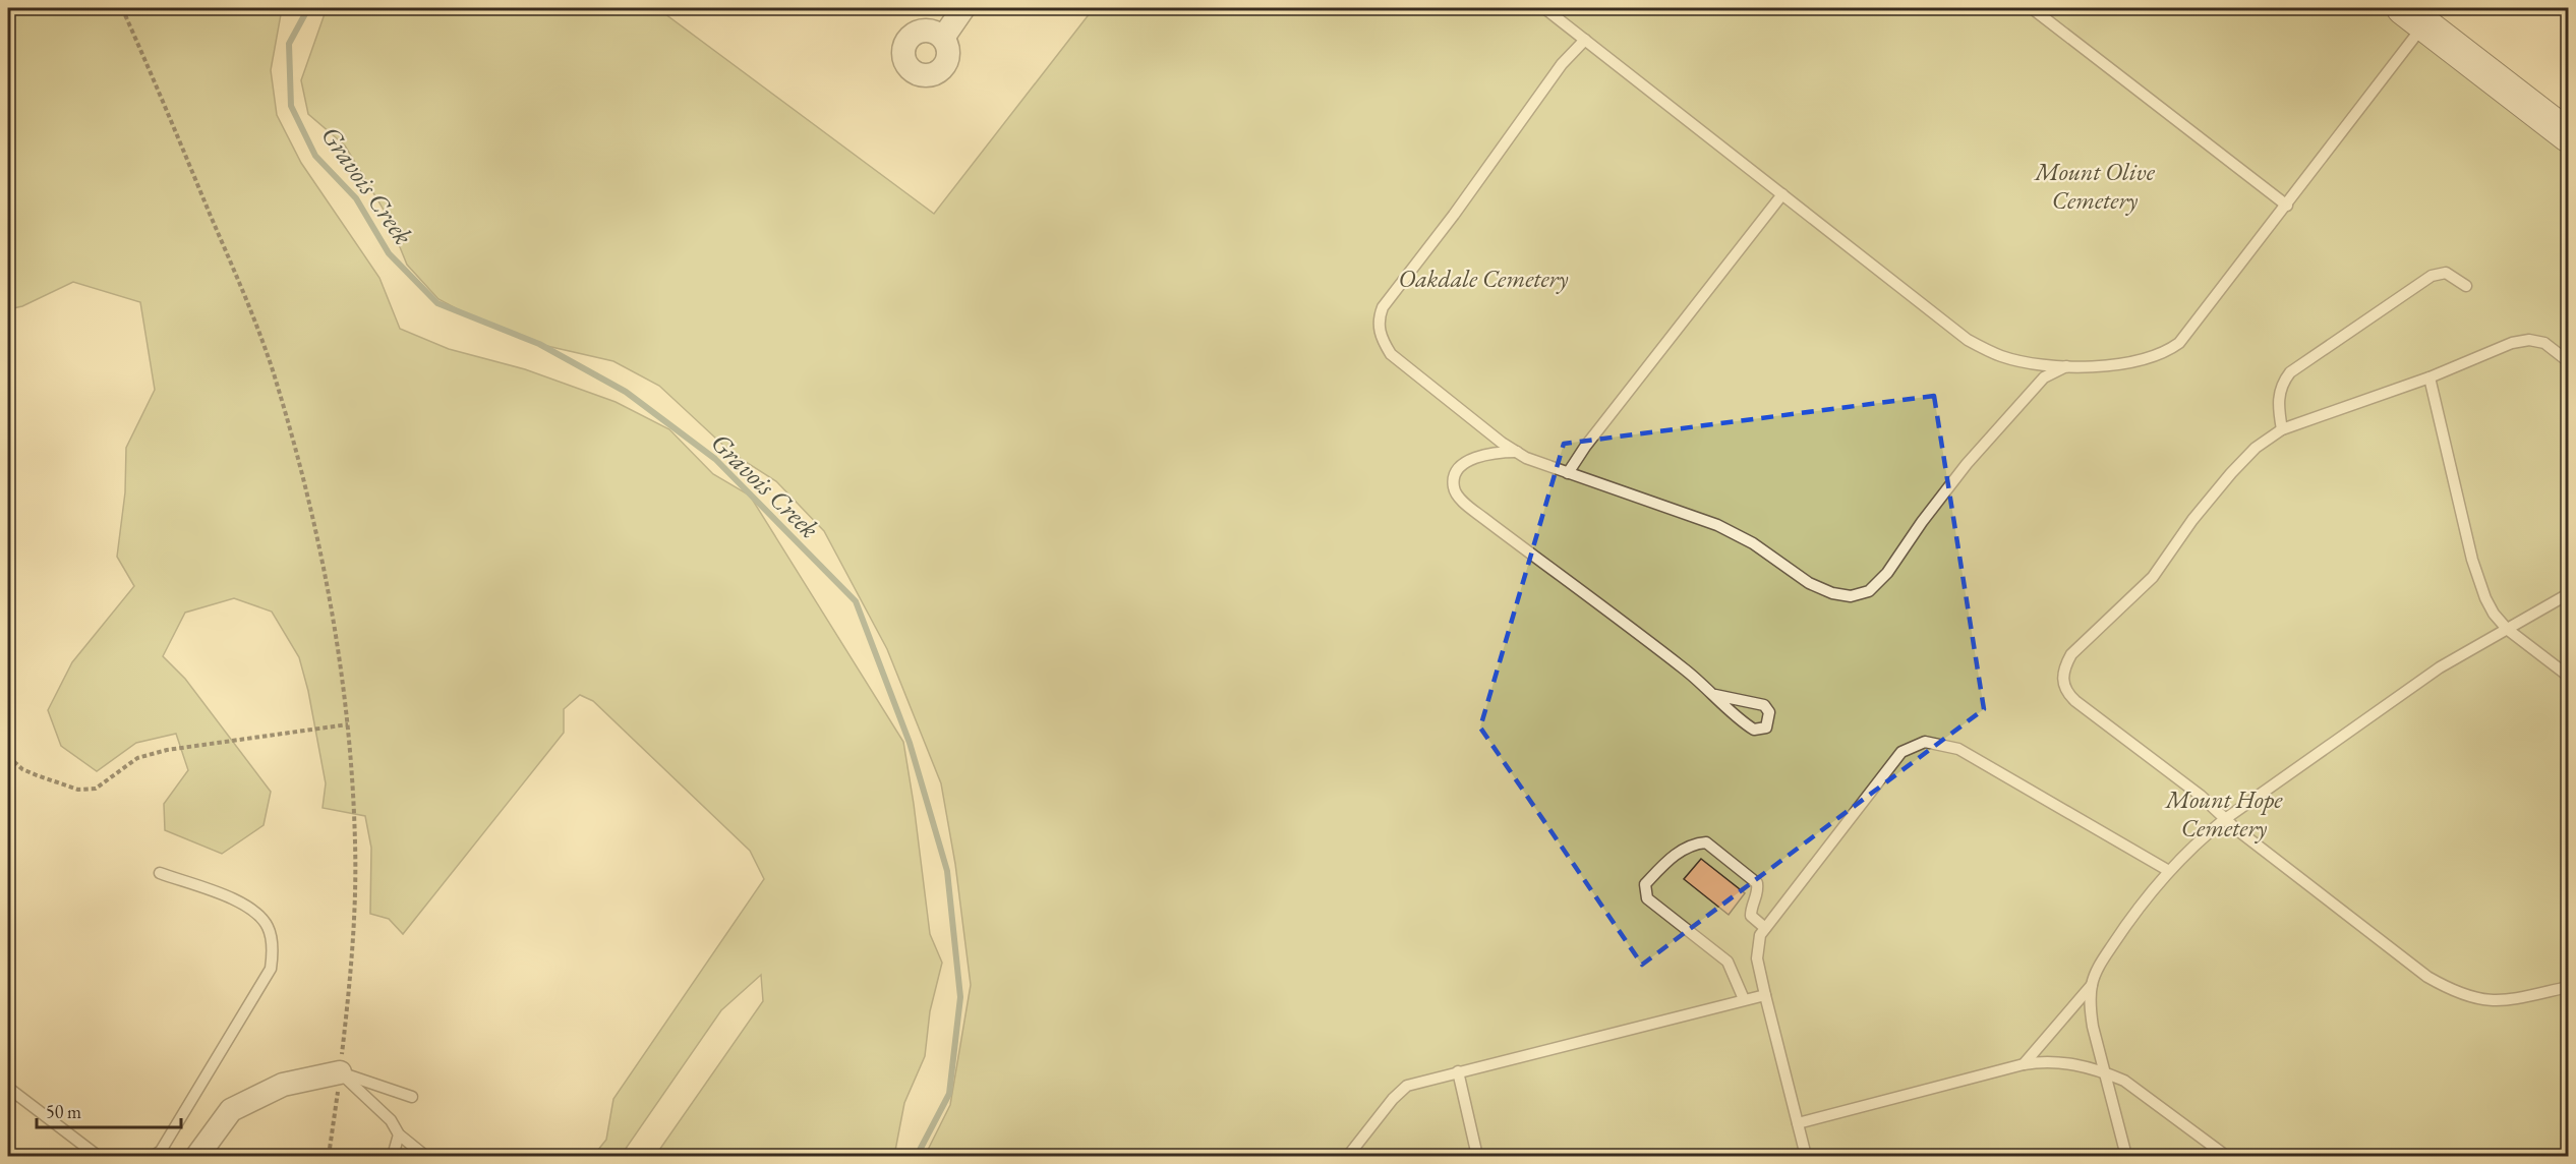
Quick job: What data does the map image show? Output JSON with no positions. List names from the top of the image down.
{
  "water": ["Gravois Creek"],
  "parks": ["Mount Olive Cemetery", "Oakdale Cemetery", "Mount Hope Cemetery"],
  "scale_bar": "50 m"
}
